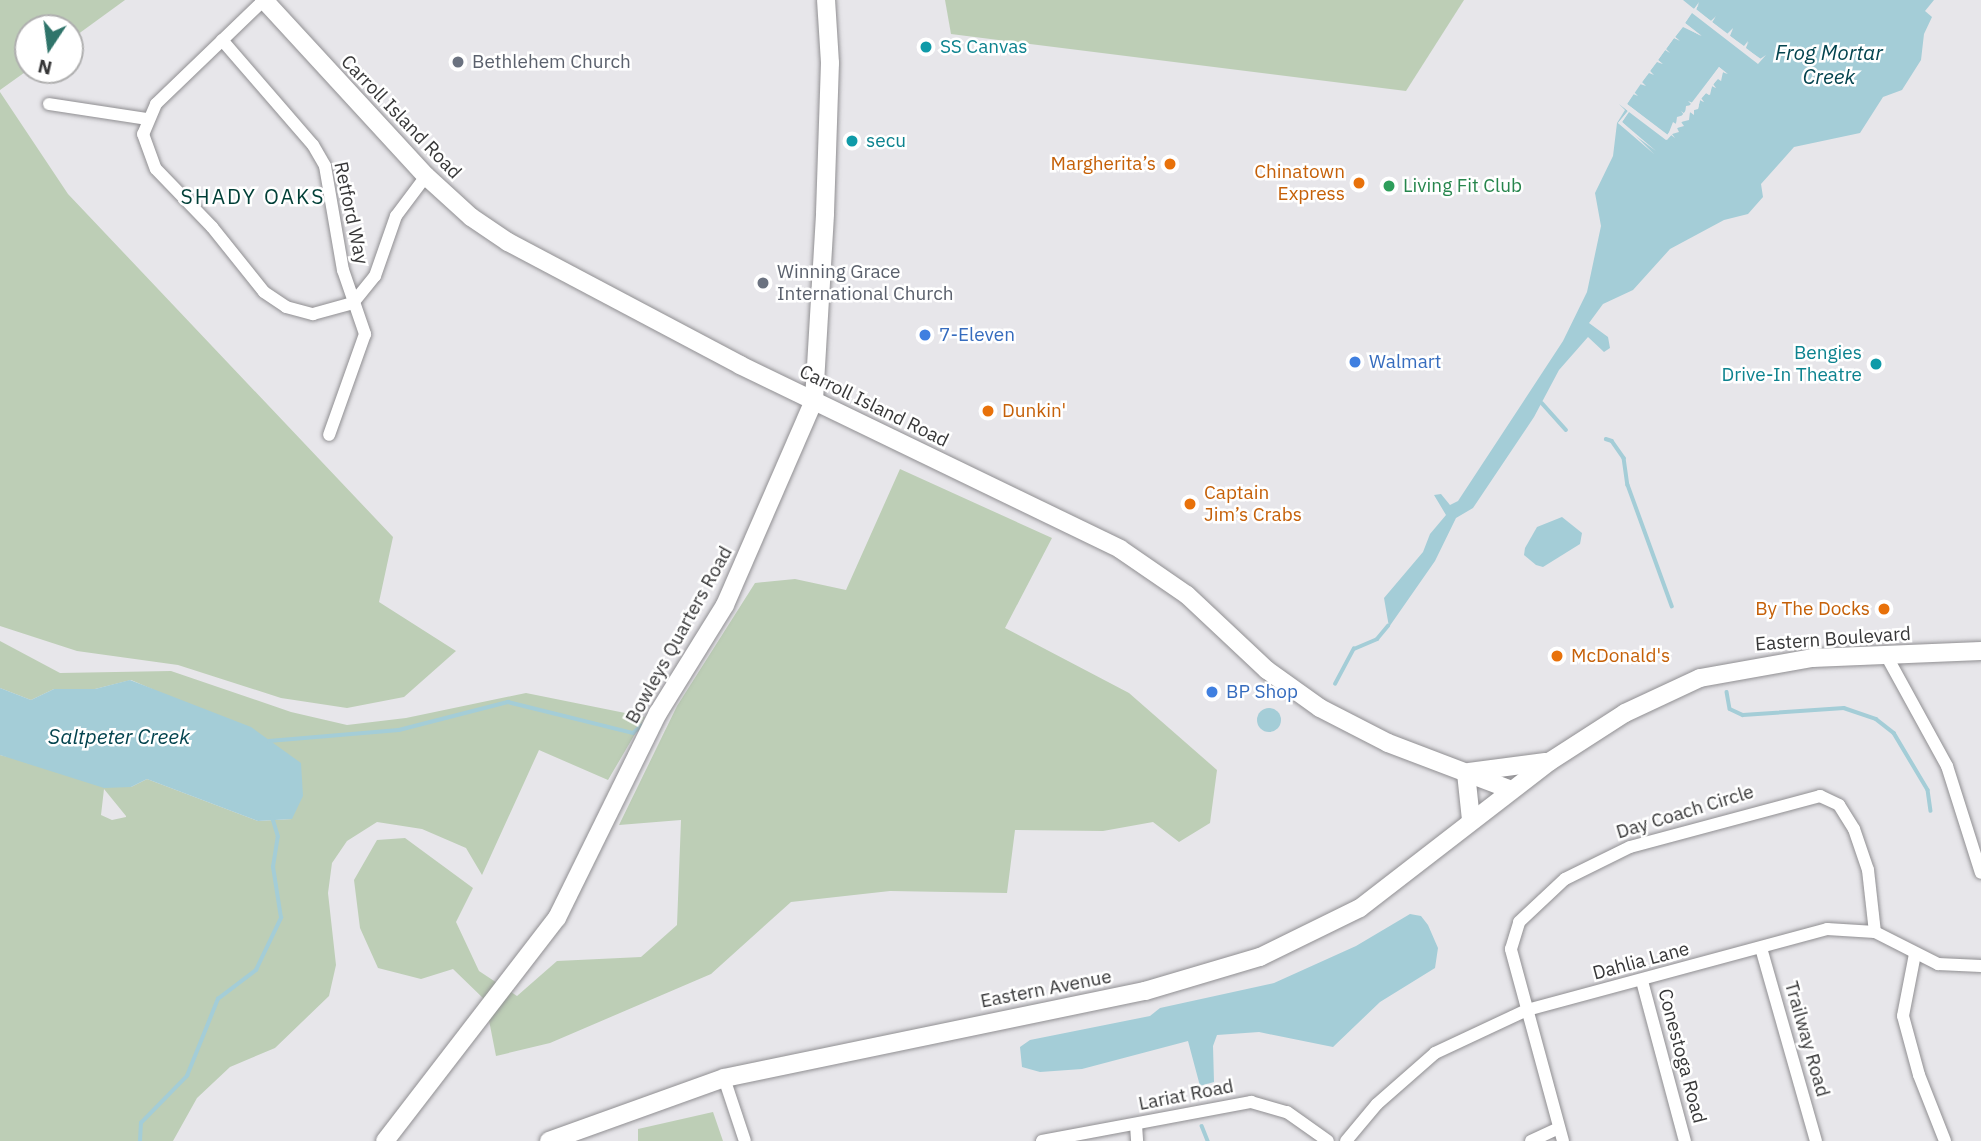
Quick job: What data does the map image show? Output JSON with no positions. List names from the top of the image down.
{
  "streets": {
    "street": [
      "Carroll Island Road",
      "Retford Way",
      "Bowleys Quarters Road",
      "Eastern Boulevard",
      "Day Coach Circle",
      "Dahlia Lane",
      "Eastern Avenue",
      "Trailway Road",
      "Conestoga Road",
      "Lariat Road"
    ]
  },
  "crossings": [
    ["Carroll Island Road", "Bowleys Quarters Road"],
    ["Carroll Island Road", "Eastern Boulevard"],
    ["Carroll Island Road", "Eastern Avenue"],
    ["Eastern Boulevard", "Eastern Avenue"],
    ["Day Coach Circle", "Dahlia Lane"],
    ["Dahlia Lane", "Trailway Road"],
    ["Dahlia Lane", "Conestoga Road"]
  ],
  "districts": ["SHADY OAKS"],
  "water": ["Frog Mortar Creek", "Saltpeter Creek"],
  "places": [
    "SS Canvas",
    "Bethlehem Church",
    "secu",
    "Margherita’s",
    "Chinatown Express",
    "Living Fit Club",
    "Winning Grace International Church",
    "7-Eleven",
    "Walmart",
    "Bengies Drive-In Theatre",
    "Dunkin'",
    "Captain Jim’s Crabs",
    "By The Docks",
    "McDonald's",
    "BP Shop"
  ],
  "north": "bottom"
}
